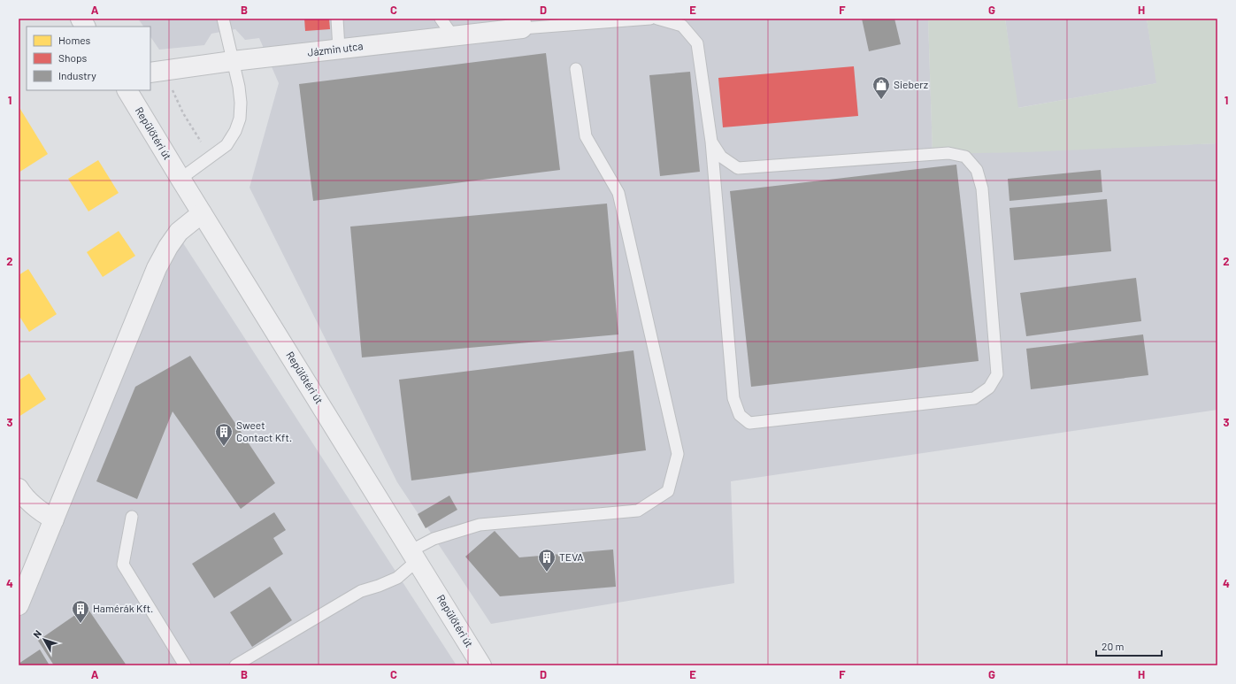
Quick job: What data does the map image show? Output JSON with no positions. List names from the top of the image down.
{
  "streets": {
    "street": ["Jázmin utca", "Repülőtéri út"]
  },
  "places": {
    "shop": ["Sieberz"],
    "building": ["Sweet Contact Kft.", "TEVA", "Hamérák Kft."]
  },
  "legend": ["Homes", "Shops", "Industry"],
  "scale_bar": "20 m",
  "north": "top left",
  "grid": {
    "columns": [
      "A",
      "B",
      "C",
      "D",
      "E",
      "F",
      "G",
      "H"
    ],
    "rows": [
      "1",
      "2",
      "3",
      "4"
    ]
  }
}
